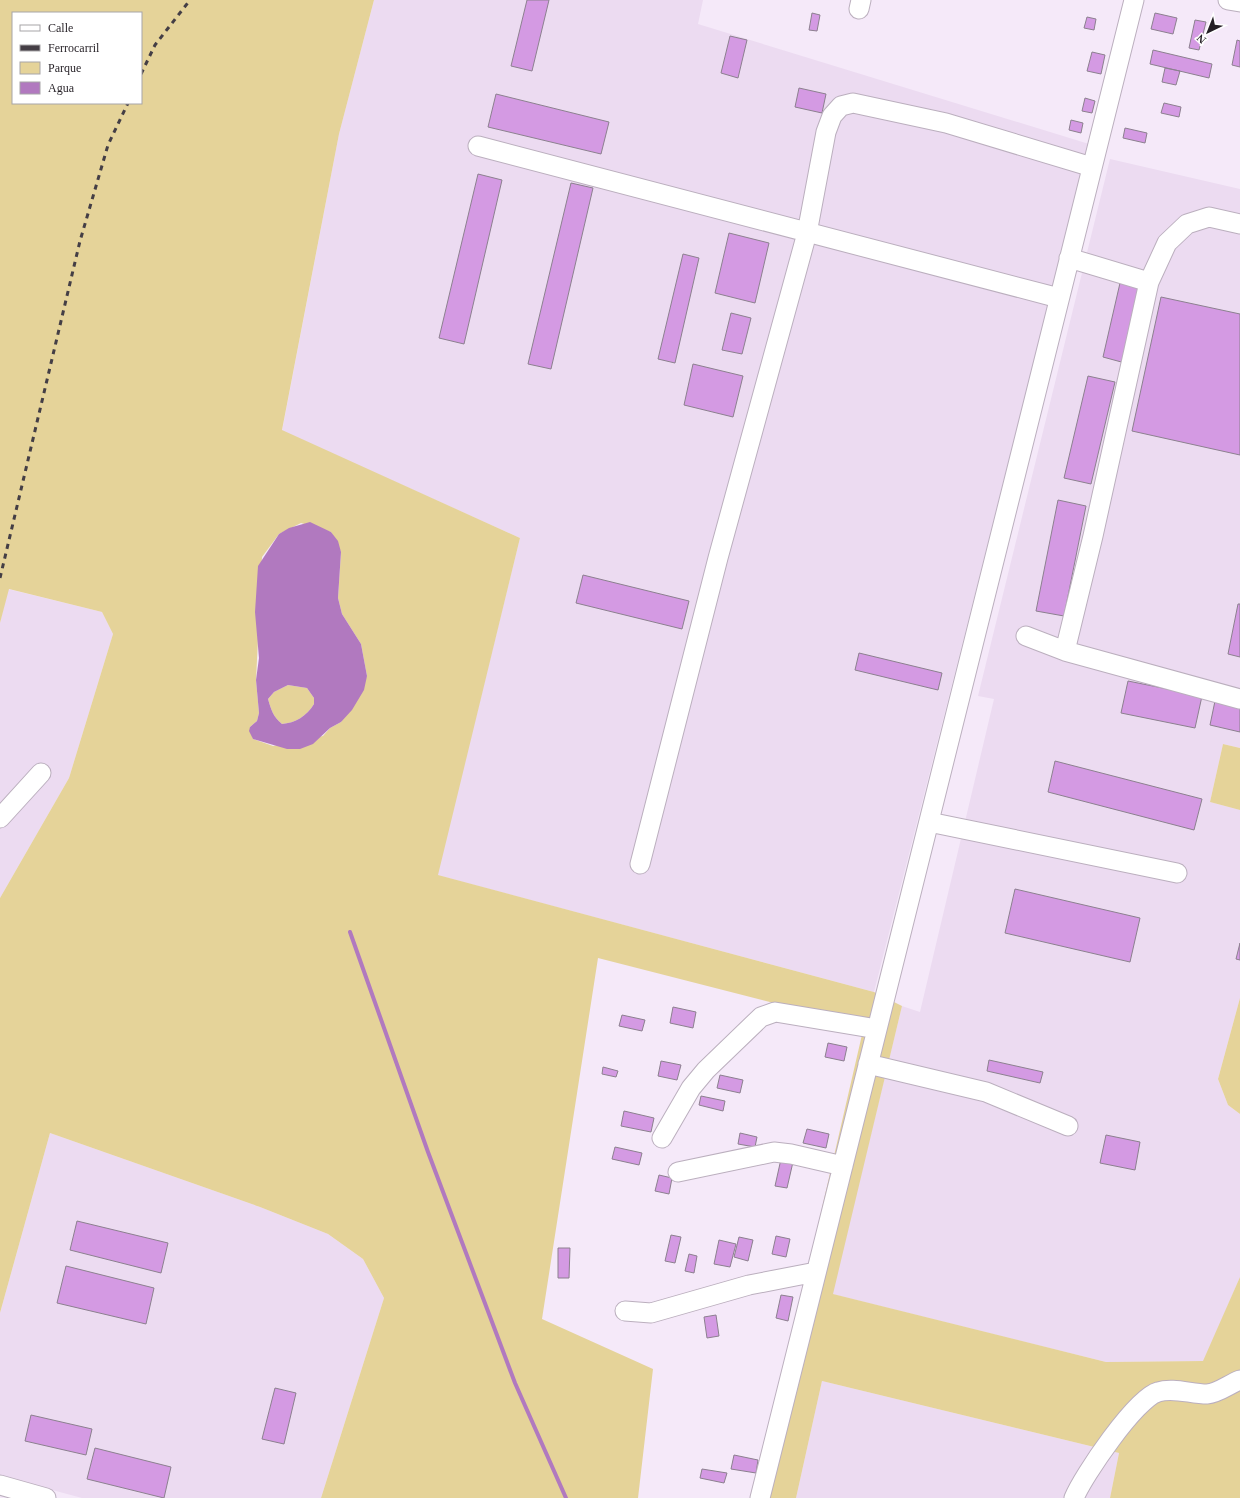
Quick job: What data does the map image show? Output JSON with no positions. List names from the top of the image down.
{
  "legend": [
    "Calle",
    "Ferrocarril",
    "Parque",
    "Agua"
  ],
  "north": "bottom left"
}
